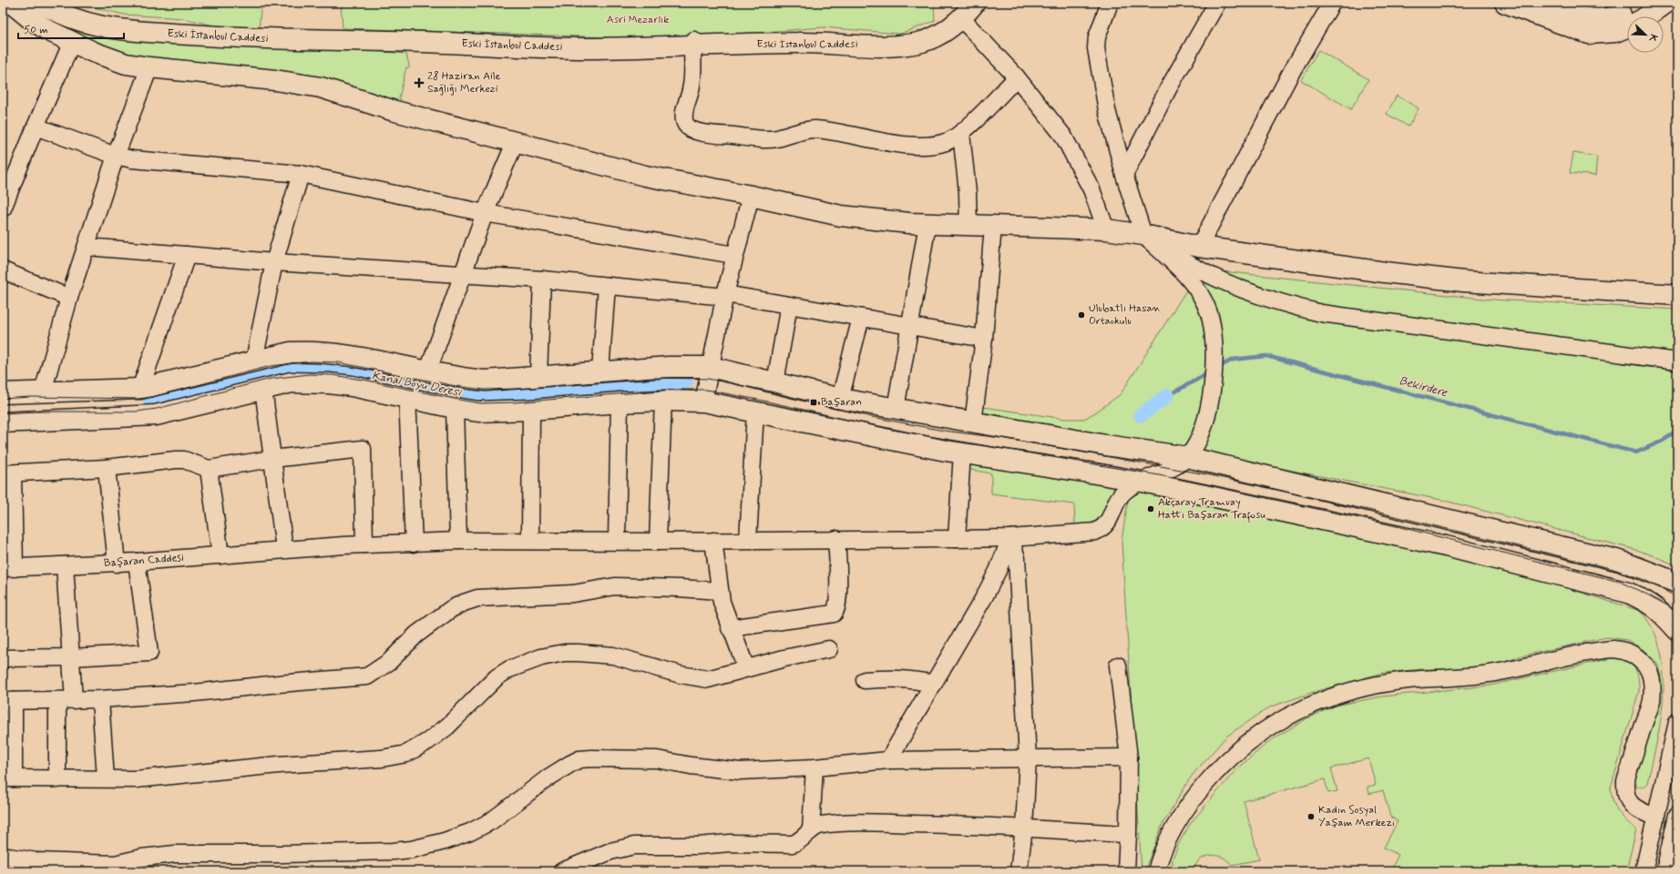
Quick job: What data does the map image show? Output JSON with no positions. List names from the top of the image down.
{
  "streets": {
    "main road": ["Eski İstanbul Caddesi"],
    "street": ["Başaran Caddesi"]
  },
  "water": ["Kanal Boyu Deresi", "Bekirdere"],
  "parks": ["Asri Mezarlık"],
  "places": {
    "health": ["28 Haziran Aile Sağlığı Merkezi"],
    "other": ["Ulubatlı Hasan Ortaokulu", "Akçaray Tramvay Hattı Başaran Trafosu", "Kadın Sosyal Yaşam Merkezi"],
    "transit": ["Başaran"]
  },
  "scale_bar": "50 m",
  "north": "bottom right"
}
